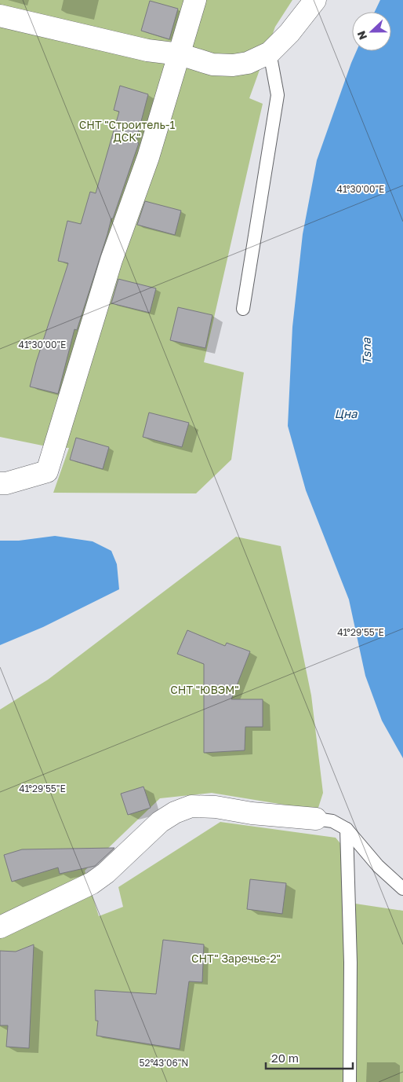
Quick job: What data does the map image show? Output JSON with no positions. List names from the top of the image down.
{
  "water": ["Tsna", "Цна"],
  "parks": ["СНТ \"Строитель-1 ДСК\"", "СНТ \"ЮВЭМ\"", "СНТ\" Заречье-2\""],
  "scale_bar": "20 m",
  "north": "left",
  "coordinates": ["41°30'00\"E", "41°29'55\"E", "52°43'06\"N"]
}
